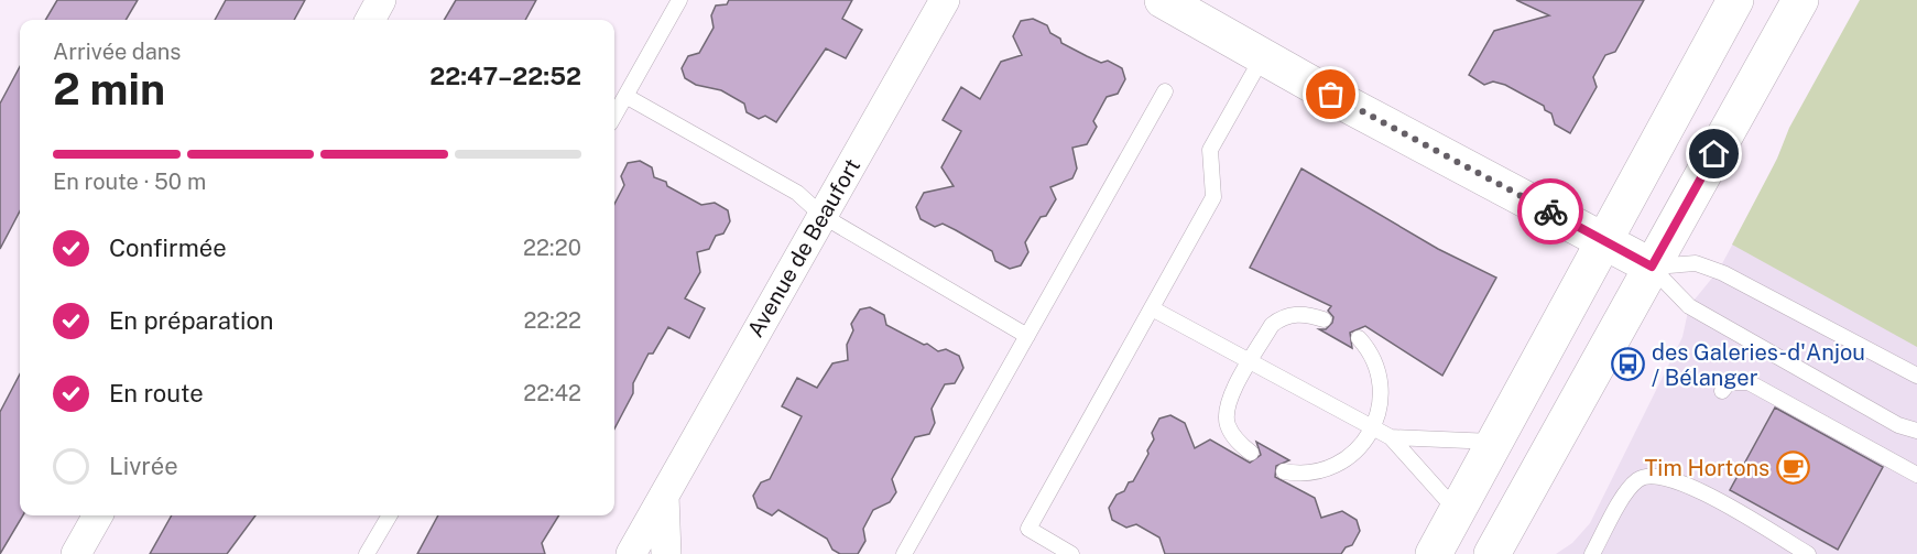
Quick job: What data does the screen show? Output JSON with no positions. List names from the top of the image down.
{
  "streets": {
    "street": ["Avenue de Beaufort"]
  },
  "places": {
    "bus stop": ["des Galeries-d'Anjou / Bélanger"],
    "cafe": ["Tim Hortons"]
  },
  "page": {
    "heading": ["2 min", "Arrivée dans", "22:47–22:52"],
    "bar": "En route · 50 m",
    "list": [
      ["Confirmée", "22:20"],
      ["En préparation", "22:22"],
      ["En route", "22:42"],
      "Livrée"
    ]
  }
}
